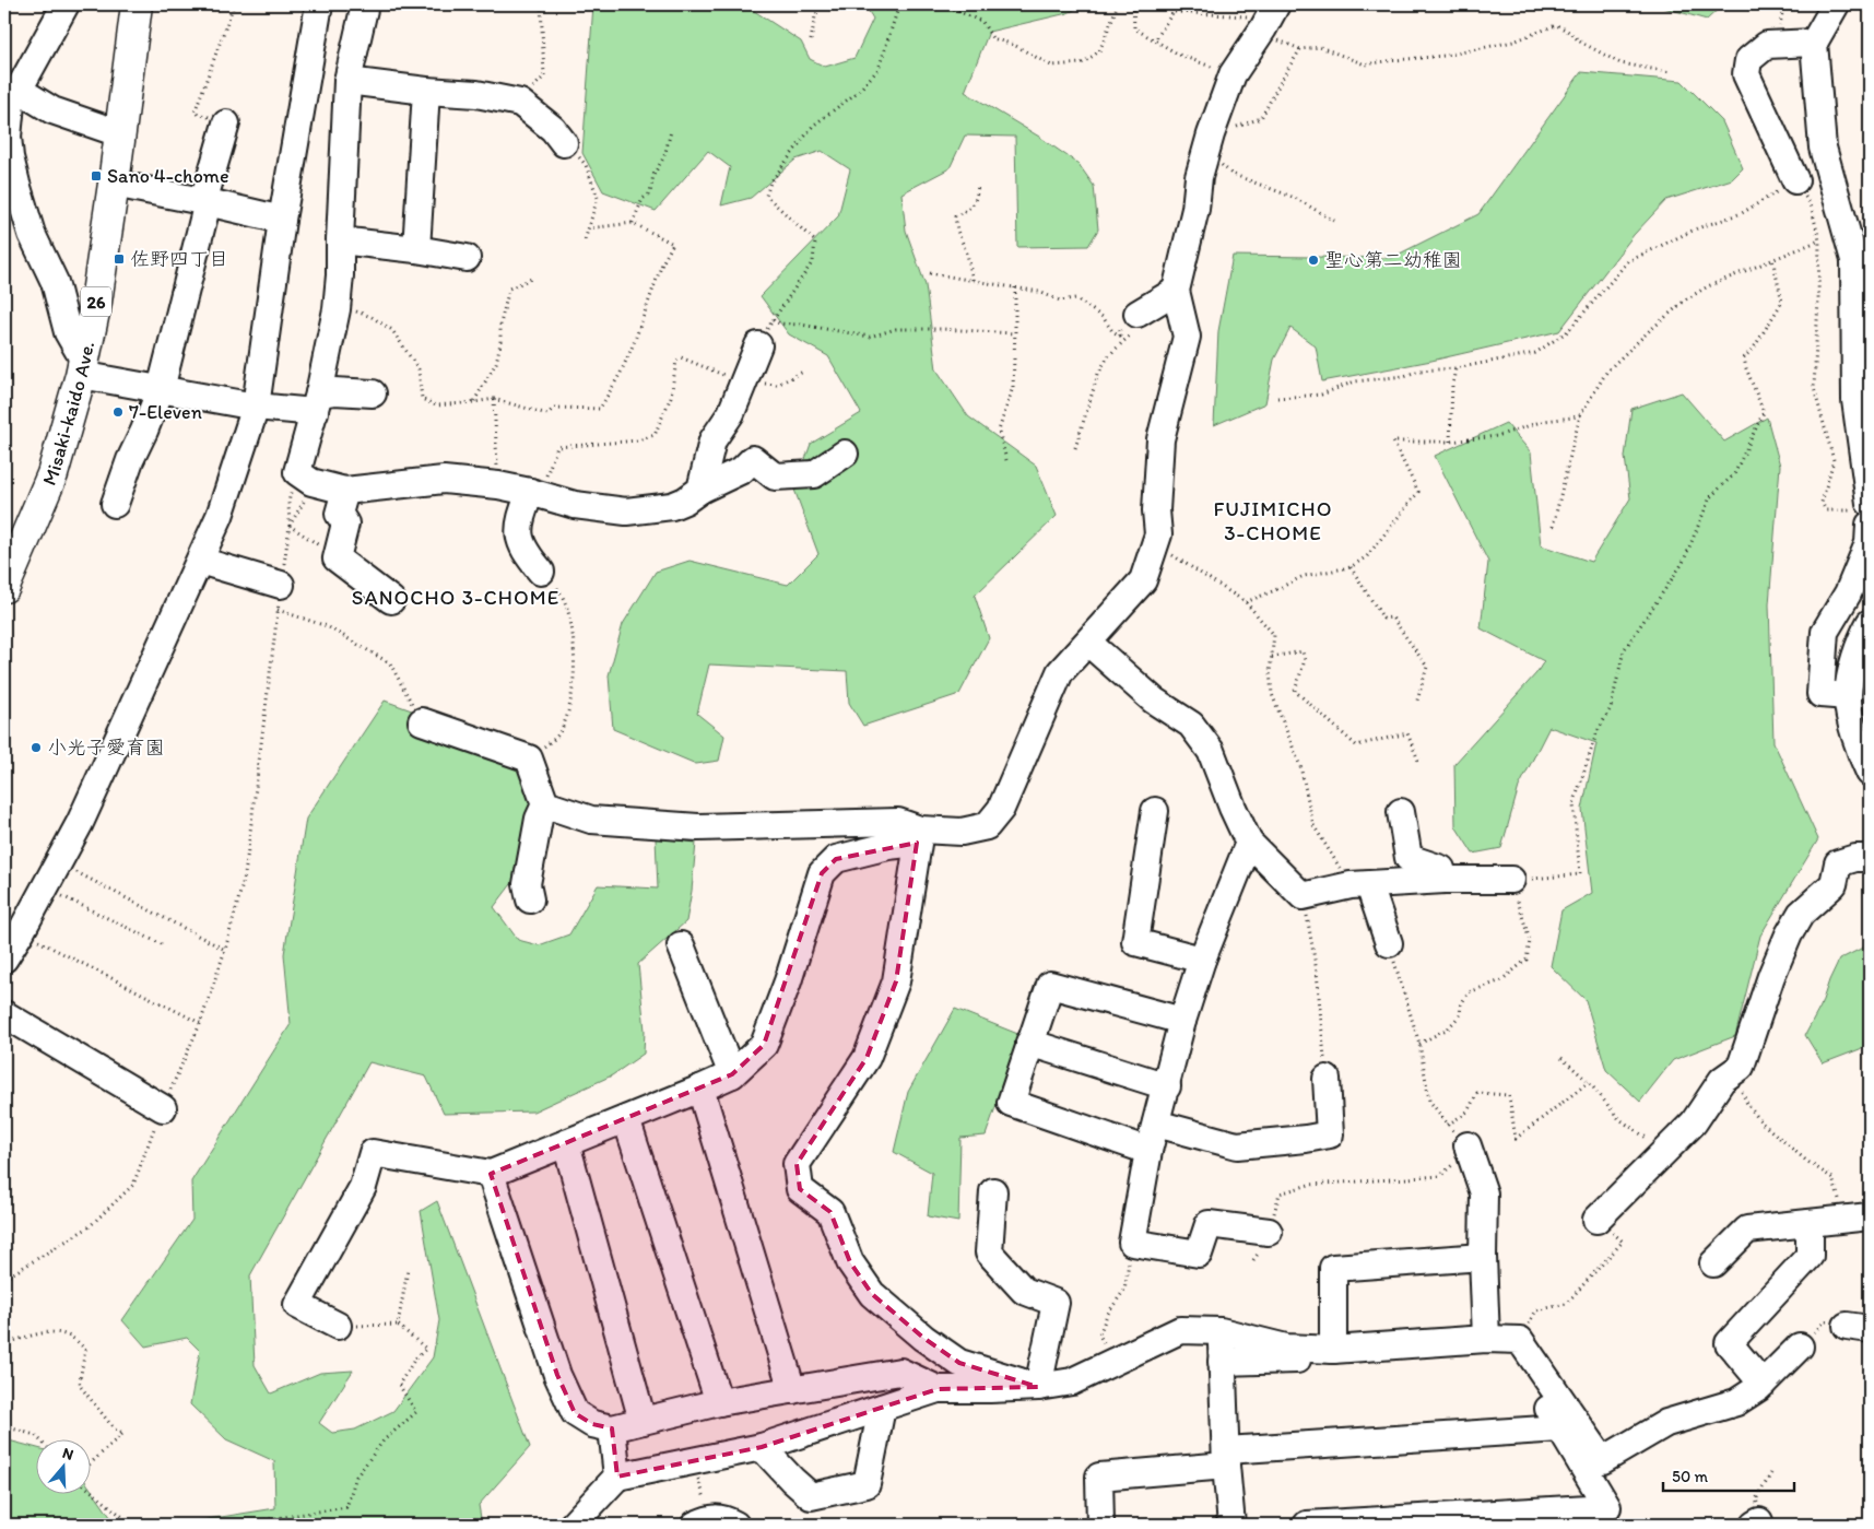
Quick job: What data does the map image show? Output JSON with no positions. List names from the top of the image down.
{
  "streets": {
    "main road": ["26", "Misaki-kaido Ave."]
  },
  "districts": ["FUJIMICHO 3-CHOME", "SANOCHO 3-CHOME"],
  "places": {
    "transit": ["Sano 4-chome", "佐野四丁目"],
    "other": ["聖心第二幼稚園", "7-Eleven", "小光子愛育園"]
  },
  "scale_bar": "50 m",
  "north": "top"
}
